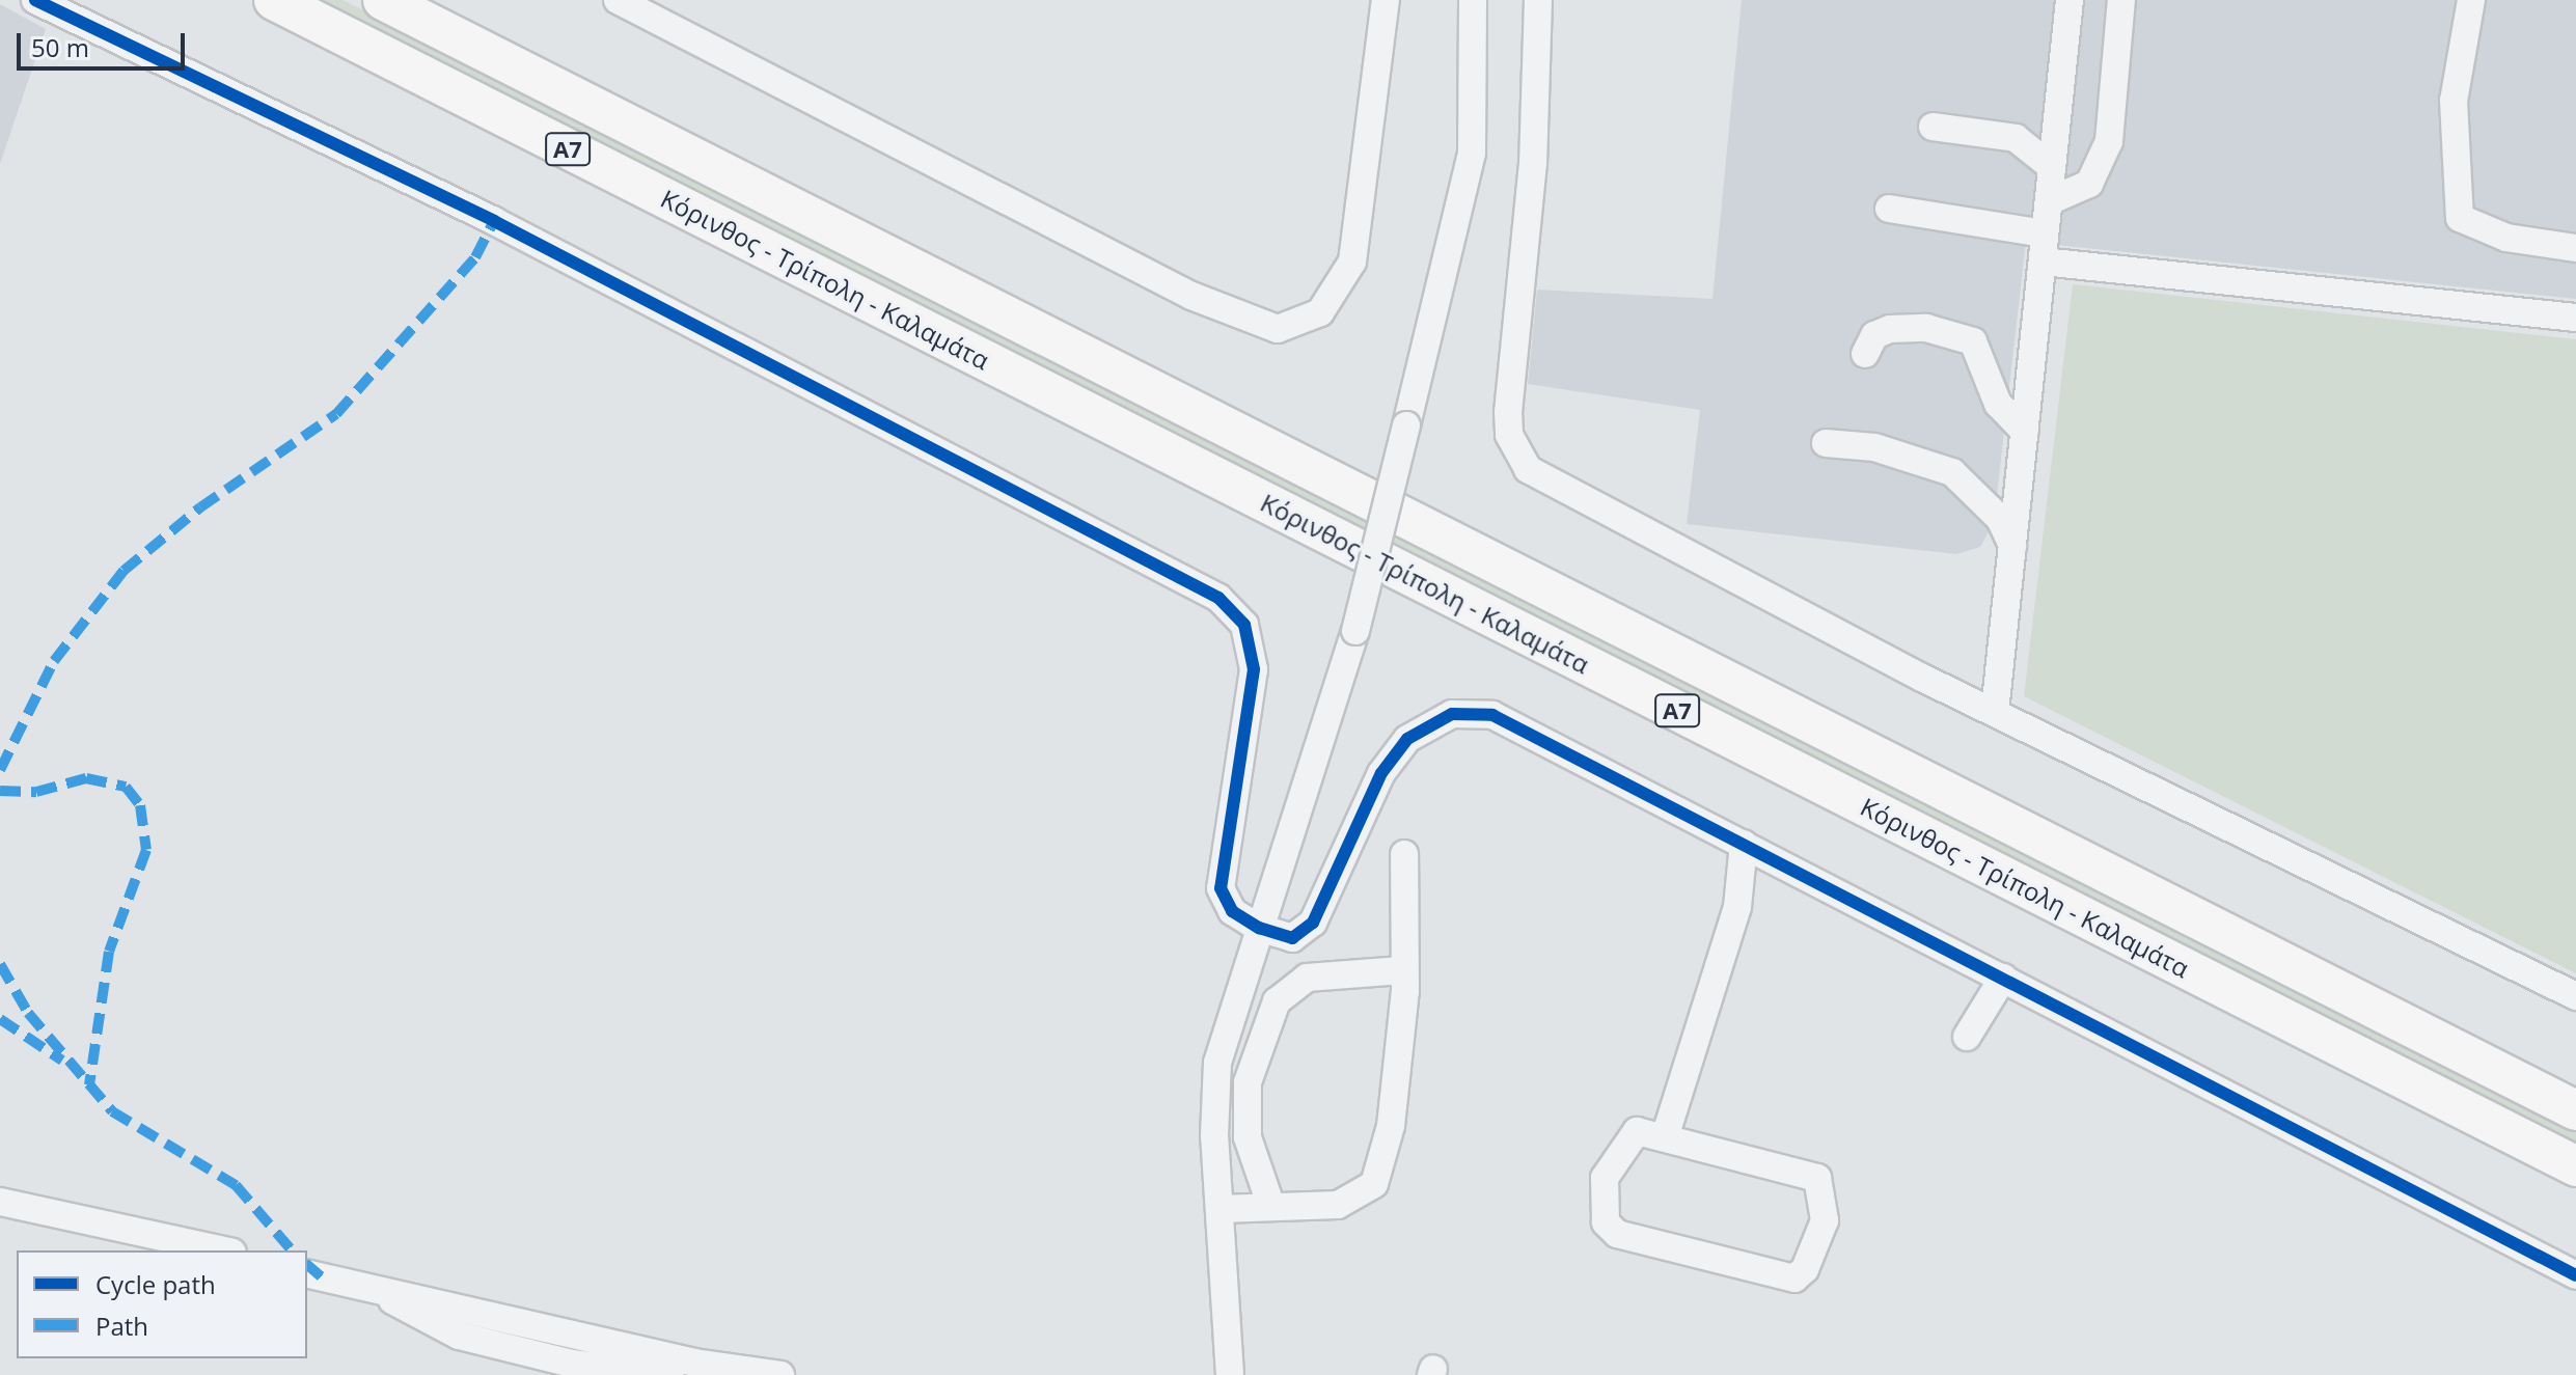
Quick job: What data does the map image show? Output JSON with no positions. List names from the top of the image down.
{
  "streets": {
    "highway": ["Α7", "Κόρινθος - Τρίπολη - Καλαμάτα"]
  },
  "legend": ["Cycle path", "Path"],
  "scale_bar": "50 m"
}
